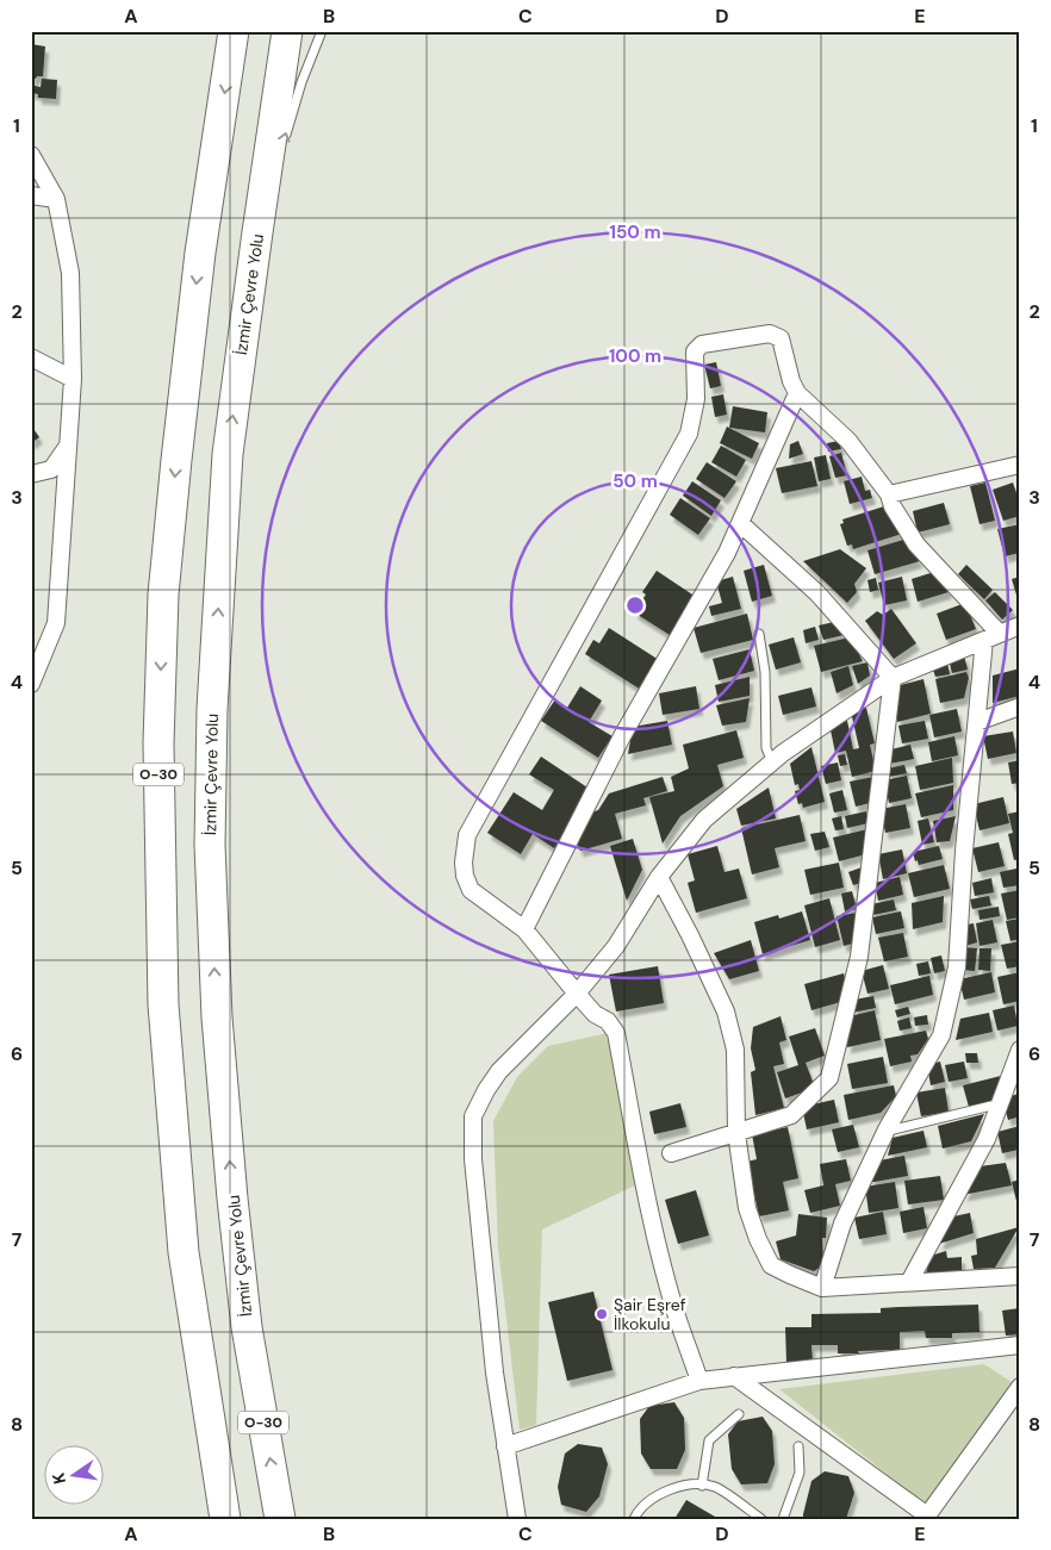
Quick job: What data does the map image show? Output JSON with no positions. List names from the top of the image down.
{
  "streets": {
    "highway": ["İzmir Çevre Yolu", "O-30"]
  },
  "places": ["Şair Eşref İlkokulu"],
  "north": "left",
  "grid": {
    "columns": [
      "A",
      "B",
      "C",
      "D",
      "E"
    ],
    "rows": [
      "1",
      "2",
      "3",
      "4",
      "5",
      "6",
      "7",
      "8"
    ]
  },
  "rings": ["150 m", "100 m", "50 m"]
}
